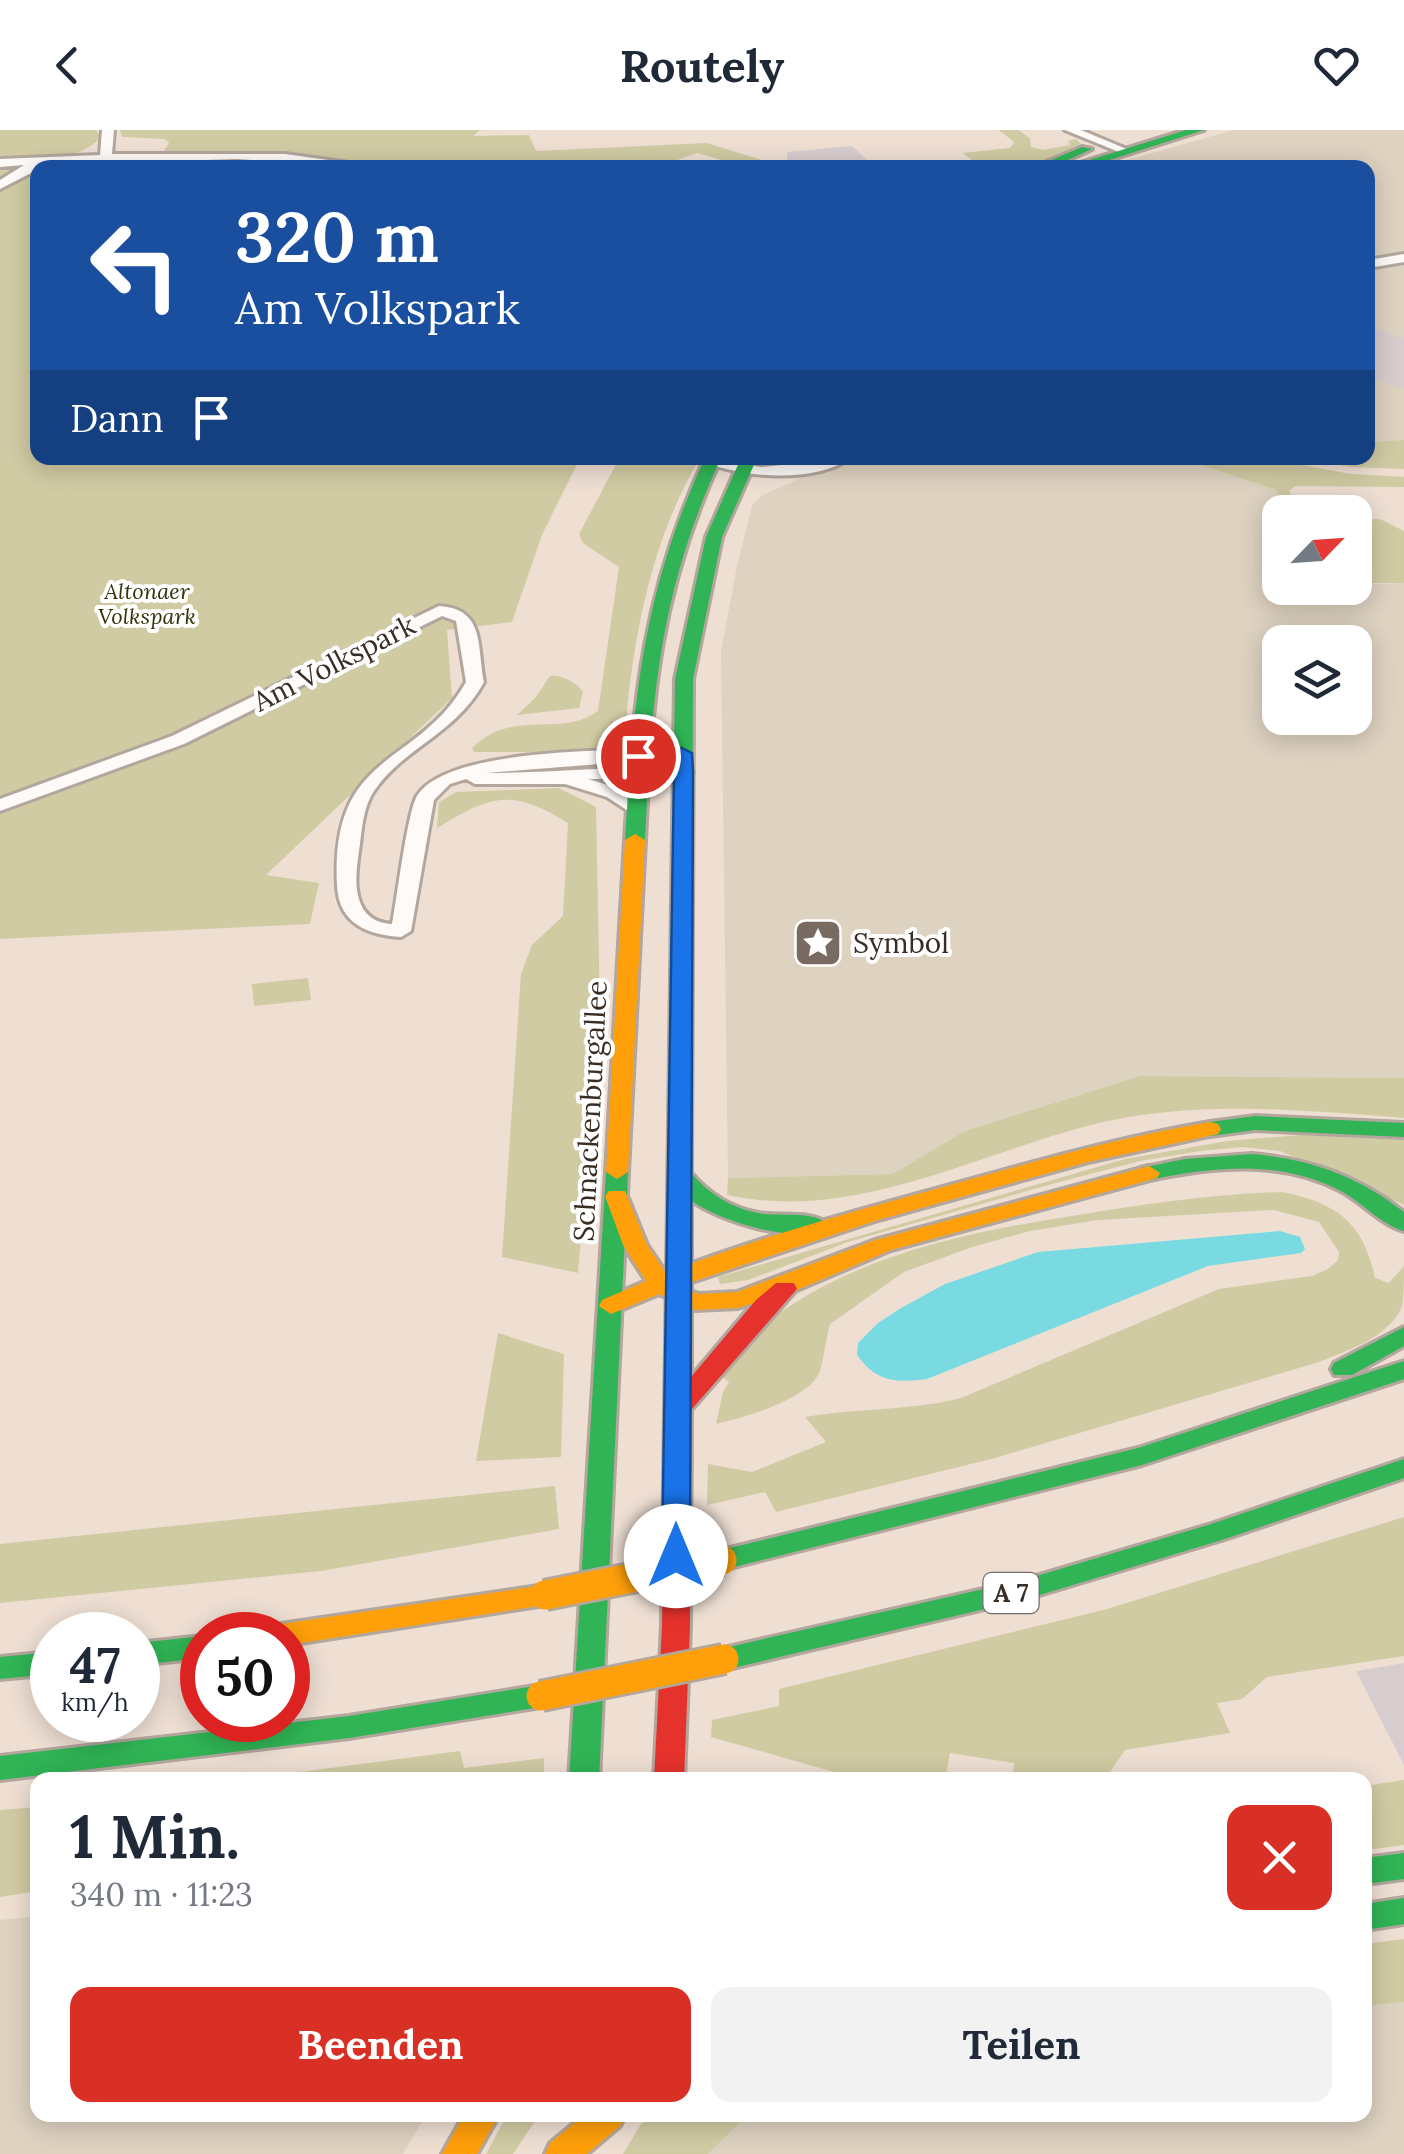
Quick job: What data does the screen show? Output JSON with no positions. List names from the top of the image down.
{
  "streets": {
    "main road": ["Schnackenburgallee", "A 7"],
    "street": ["Am Volkspark"]
  },
  "parks": ["Altonaer Volkspark"],
  "places": {
    "place": ["Symbol"]
  },
  "north": "top right",
  "page": {
    "header": "Routely",
    "turn": ["320 m", "Am Volkspark"],
    "then": "Dann",
    "speed": "47 km/h",
    "limit": "50",
    "heading": ["1 Min.", "340 m · 11:23"],
    "buttons": ["Beenden", "Teilen"]
  }
}
